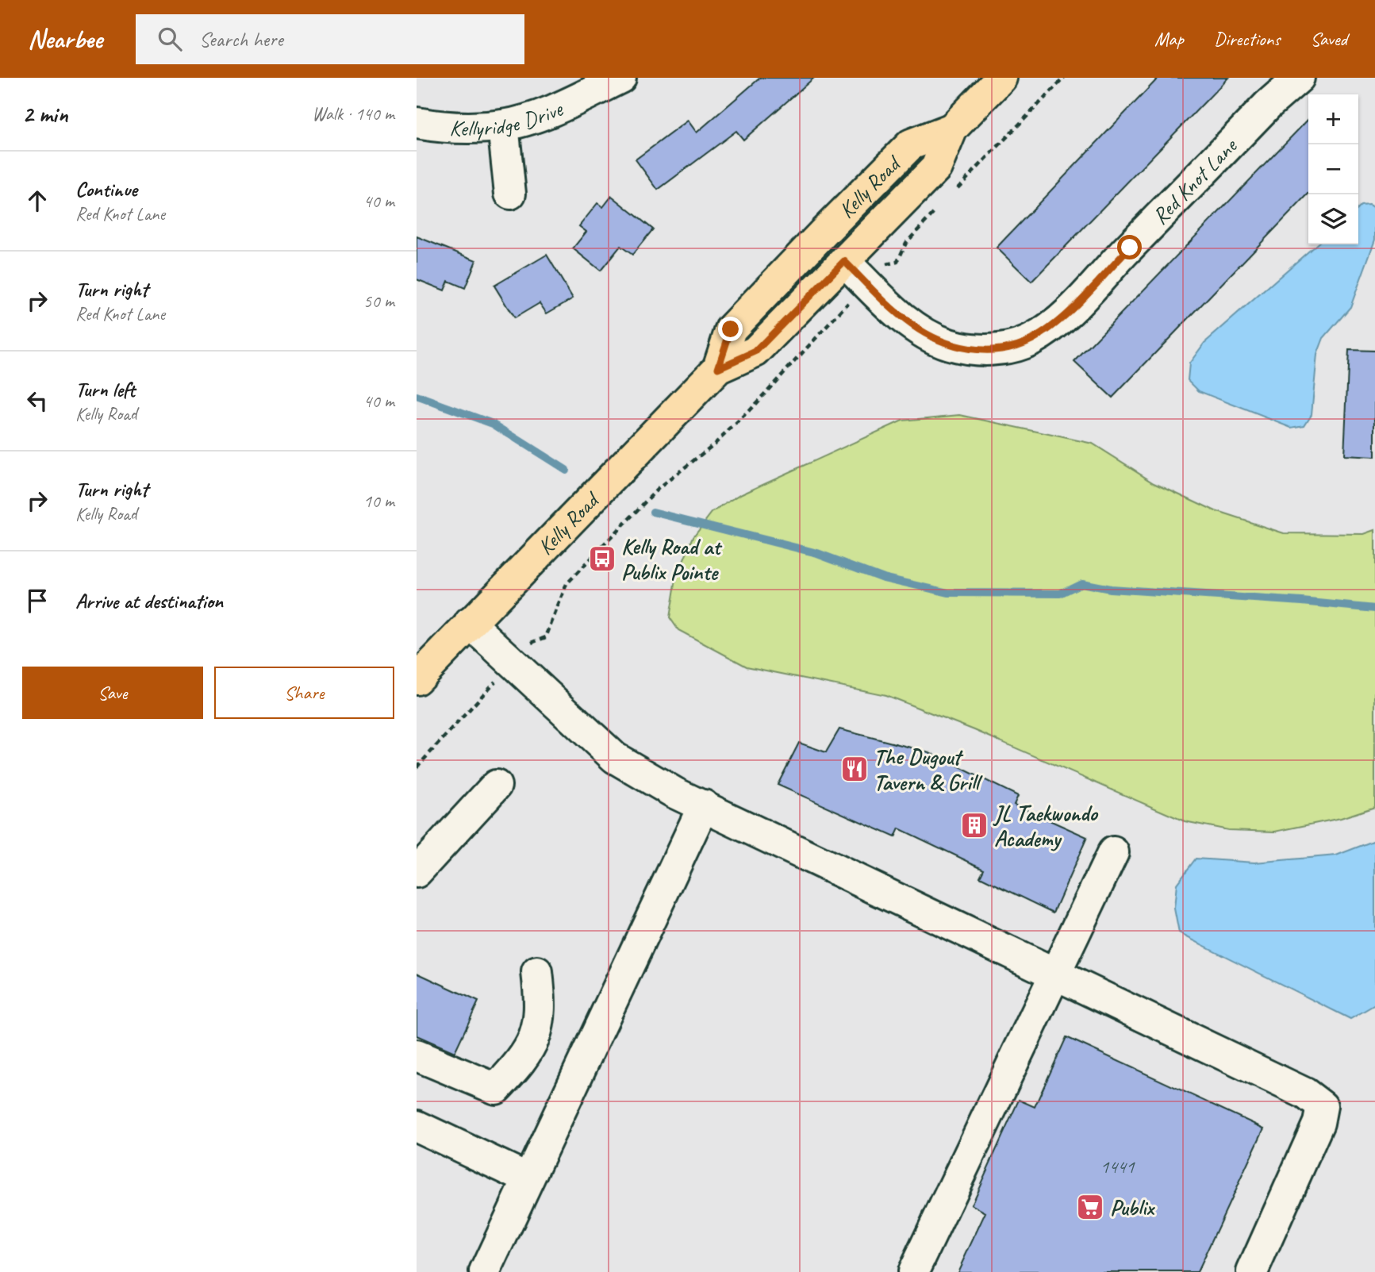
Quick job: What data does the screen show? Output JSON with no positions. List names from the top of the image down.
{
  "streets": {
    "main road": ["Kelly Road"],
    "street": ["Kellyridge Drive", "Red Knot Lane"]
  },
  "crossings": [
    ["Red Knot Lane", "Kelly Road"]
  ],
  "places": {
    "bus stop": ["Kelly Road at Publix Pointe"],
    "restaurant": ["The Dugout Tavern & Grill"],
    "building": ["JL Taekwondo Academy"],
    "supermarket": ["Publix"]
  },
  "house_numbers": ["1441"],
  "page": {
    "header": "Nearbee",
    "search": "Search here",
    "nav": ["Map", "Directions", "Saved"],
    "heading": ["2 min", "Walk · 140 m"],
    "map_buttons": ["+", "−"],
    "list": [
      ["Continue", "Red Knot Lane", "40 m"],
      ["Turn right", "Red Knot Lane", "50 m"],
      ["Turn left", "Kelly Road", "40 m"],
      ["Turn right", "Kelly Road", "10 m"],
      "Arrive at destination"
    ],
    "buttons": ["Save", "Share"]
  }
}
